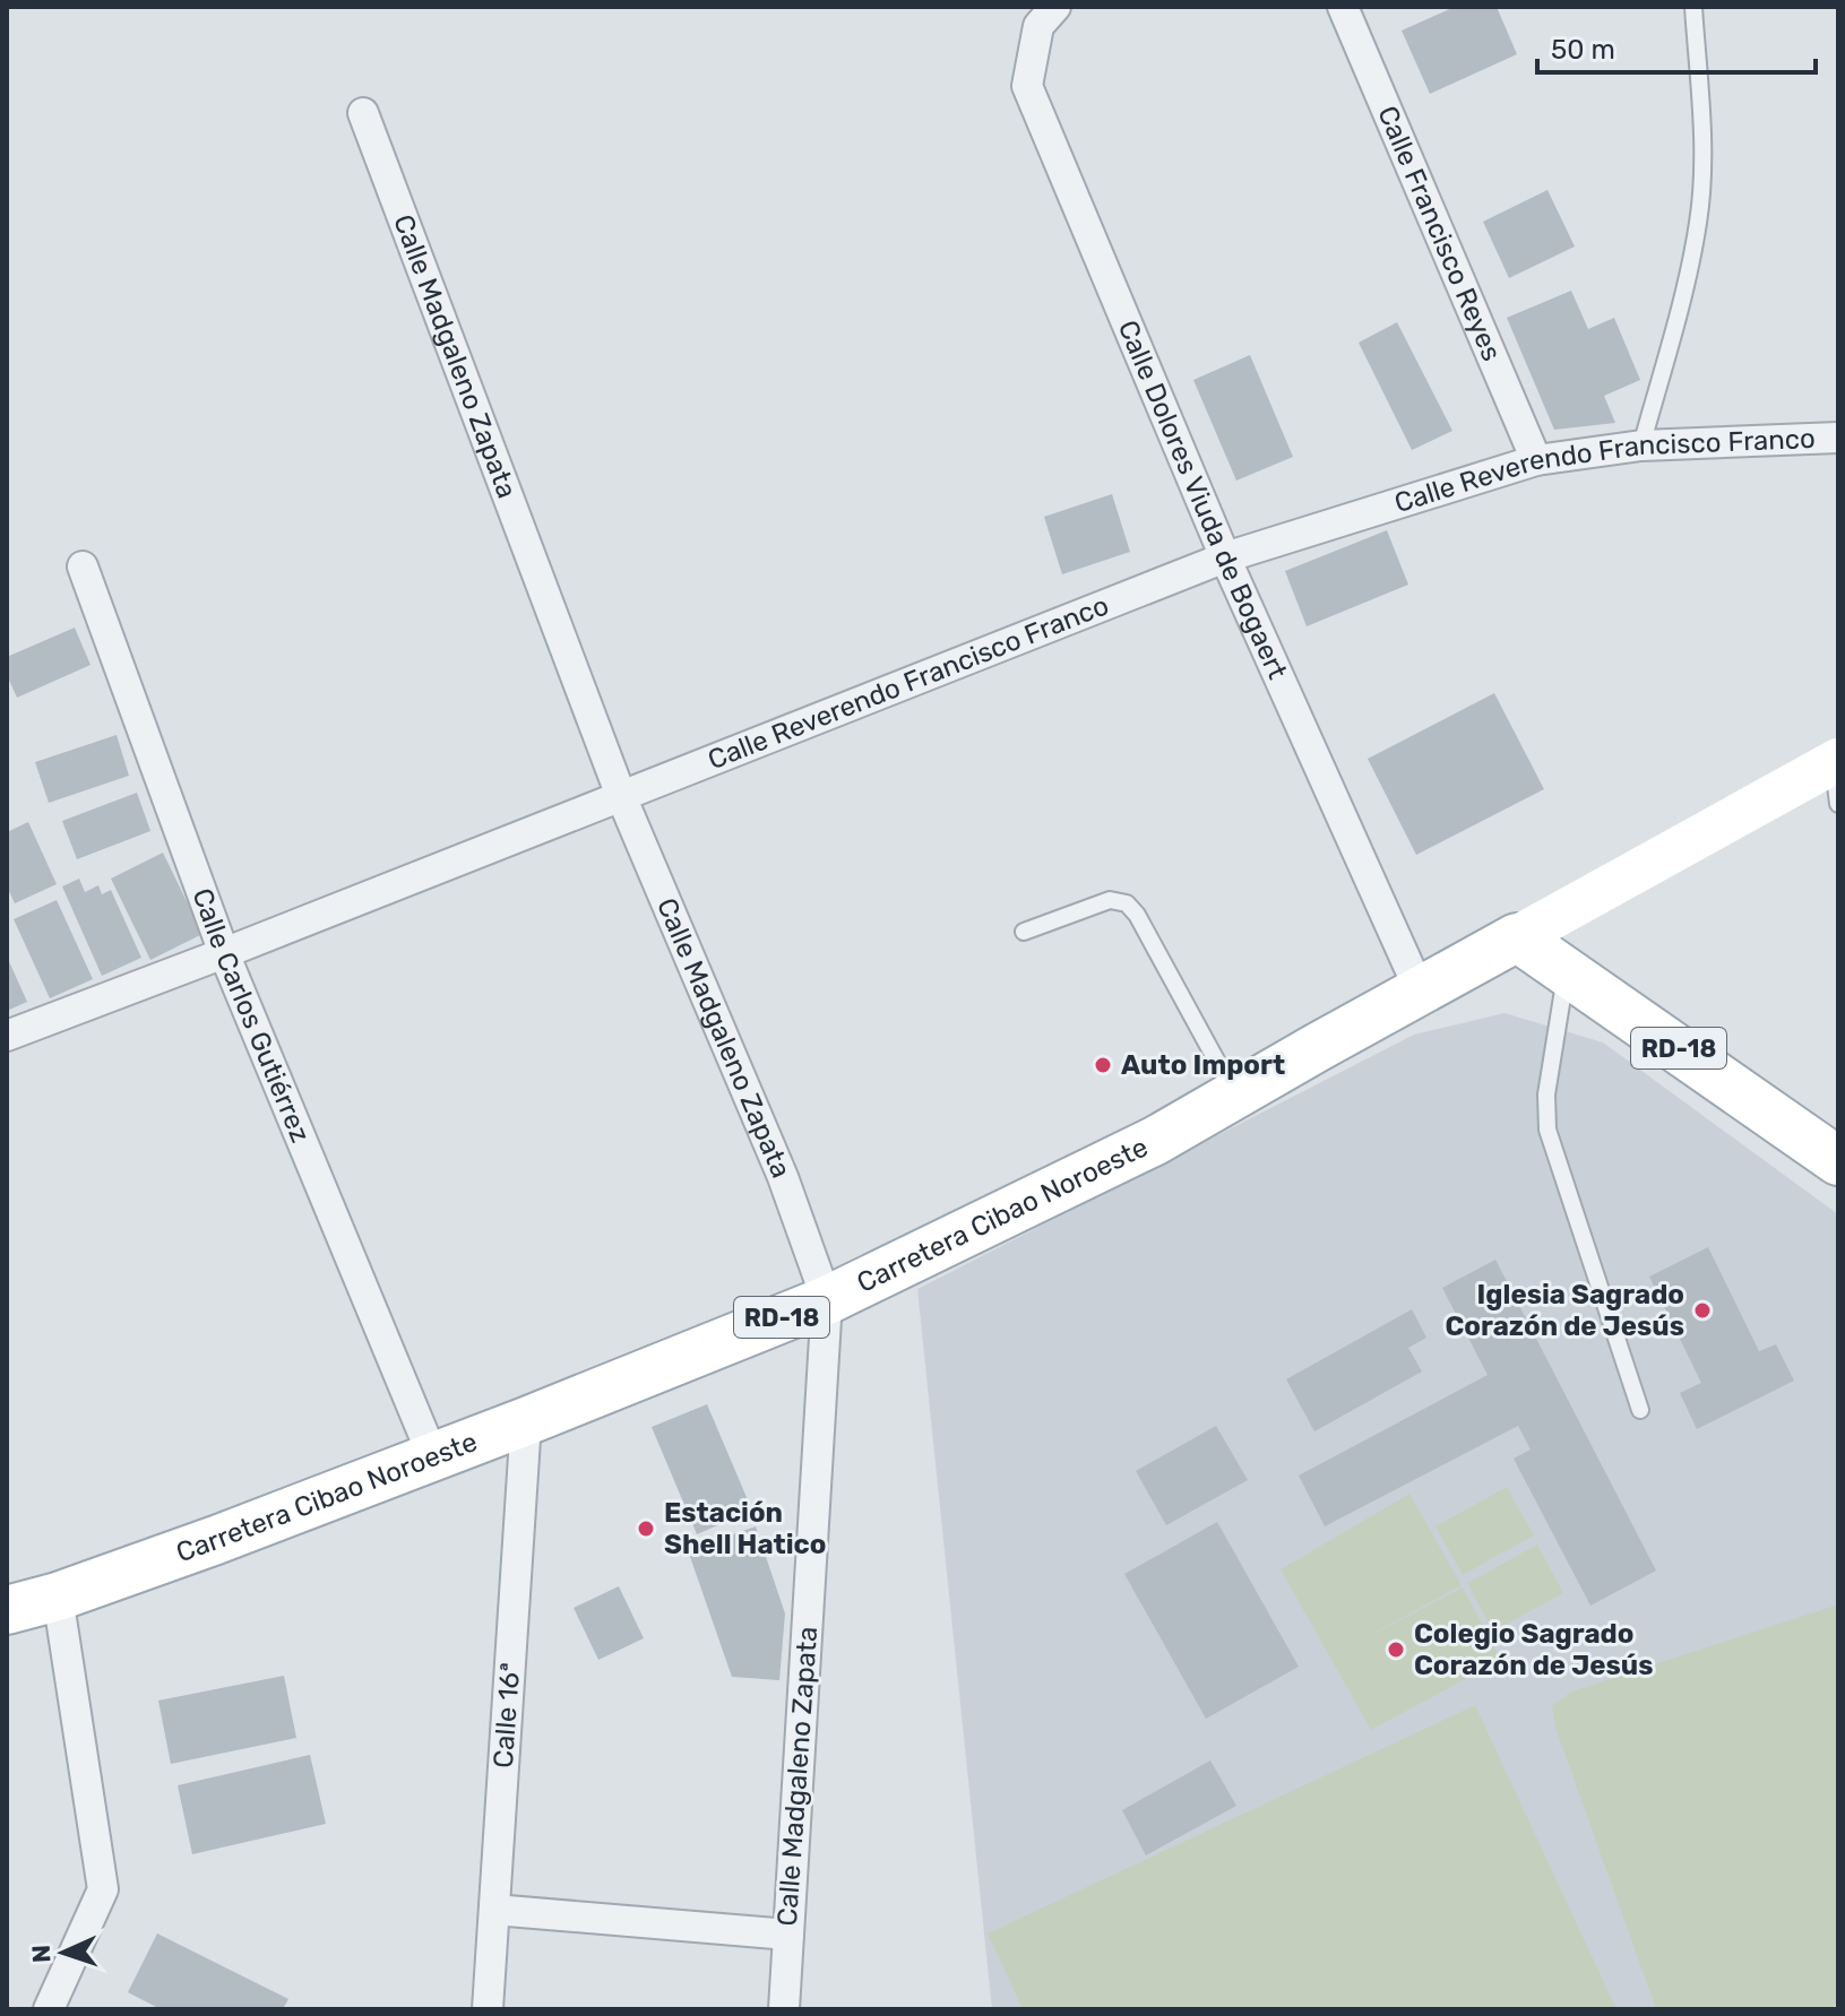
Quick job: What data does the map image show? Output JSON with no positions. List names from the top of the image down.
{
  "streets": {
    "main road": ["RD-18", "Carretera Cibao Noroeste"],
    "street": [
      "Calle Francisco Reyes",
      "Calle Madgaleno Zapata",
      "Calle Reverendo Francisco Franco",
      "Calle Dolores Viuda de Bogaert",
      "Calle Carlos Gutiérrez",
      "Calle 16ª"
    ]
  },
  "crossings": [
    ["Calle Francisco Reyes", "Calle Reverendo Francisco Franco"],
    ["Calle Madgaleno Zapata", "Calle Reverendo Francisco Franco"],
    ["Calle Madgaleno Zapata", "Carretera Cibao Noroeste"],
    ["Calle Reverendo Francisco Franco", "Calle Dolores Viuda de Bogaert"],
    ["Calle Reverendo Francisco Franco", "Calle Carlos Gutiérrez"],
    ["Calle Dolores Viuda de Bogaert", "Carretera Cibao Noroeste"],
    ["Calle Carlos Gutiérrez", "Carretera Cibao Noroeste"],
    ["RD-18", "Carretera Cibao Noroeste"],
    ["Carretera Cibao Noroeste", "Calle 16ª"]
  ],
  "places": [
    "Auto Import",
    "Iglesia Sagrado Corazón de Jesús",
    "Estación Shell Hatico",
    "Colegio Sagrado Corazón de Jesús"
  ],
  "scale_bar": "50 m",
  "north": "left"
}
